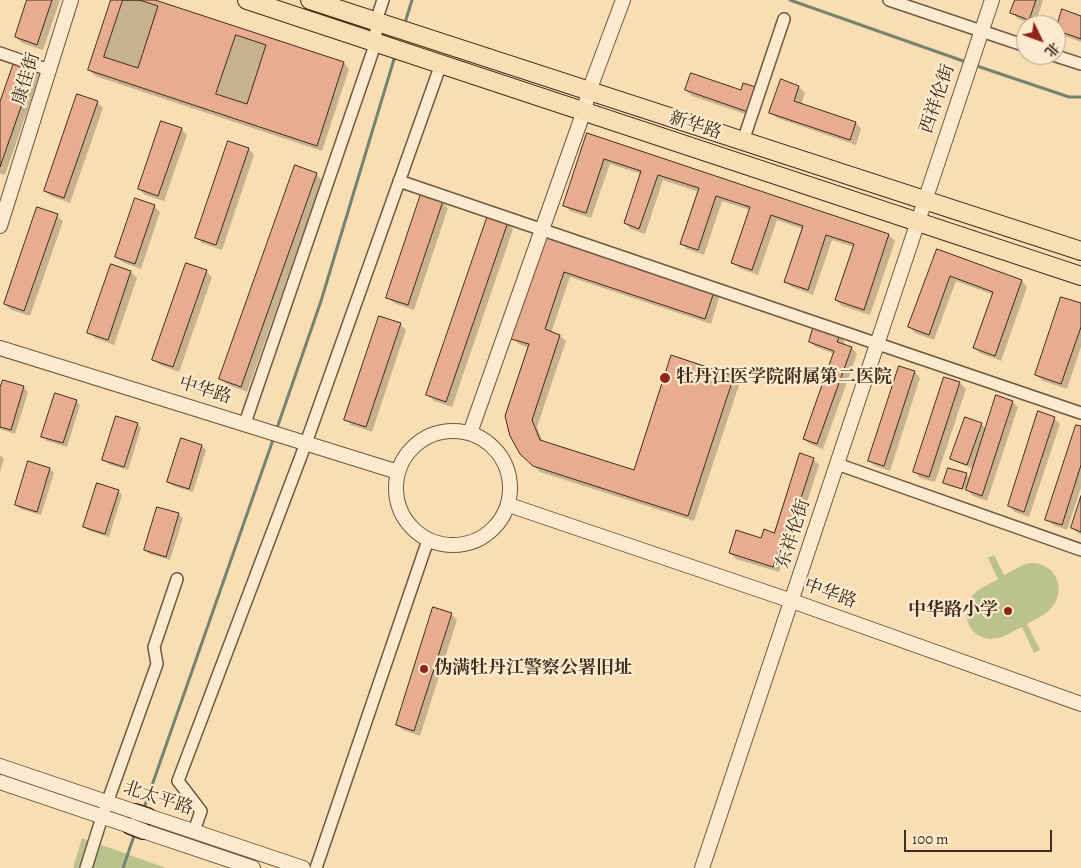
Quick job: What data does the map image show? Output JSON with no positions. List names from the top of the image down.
{
  "streets": {
    "main road": ["新华路"],
    "street": [
      "康佳街",
      "西祥伦街",
      "中华路",
      "东祥伦街",
      "北太平路"
    ]
  },
  "crossings": [
    ["西祥伦街", "新华路"],
    ["西祥伦街", "东祥伦街"],
    ["新华路", "东祥伦街"],
    ["中华路", "东祥伦街"]
  ],
  "places": ["牡丹江医学院附属第二医院", "中华路小学", "伪满牡丹江警察公署旧址"],
  "scale_bar": "100 m",
  "north": "bottom right"
}
